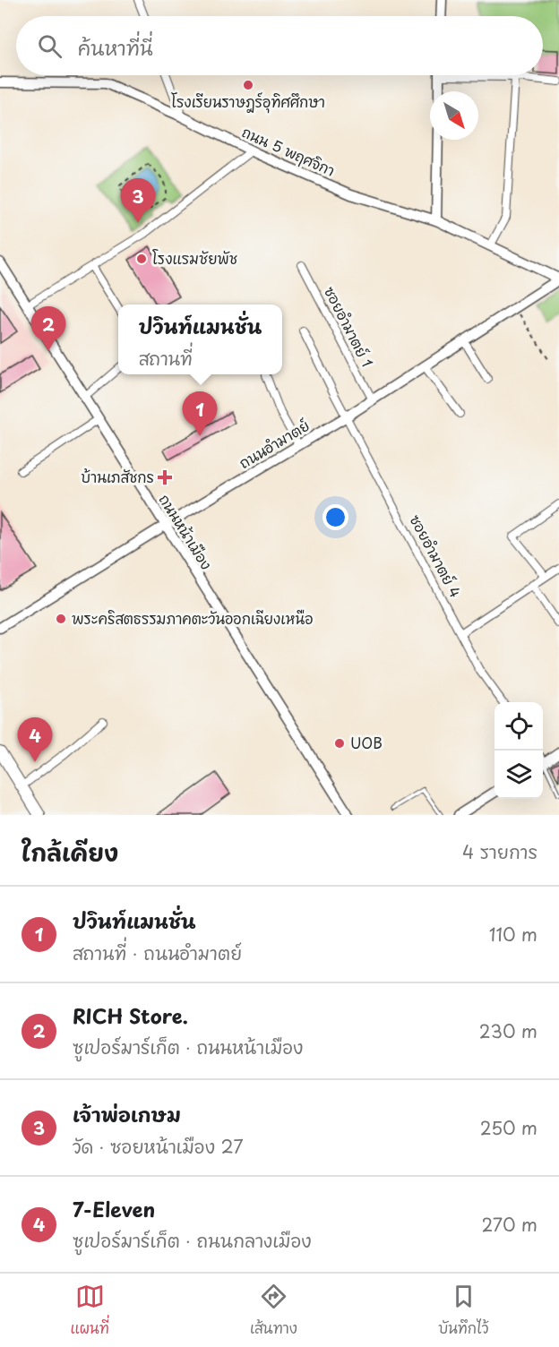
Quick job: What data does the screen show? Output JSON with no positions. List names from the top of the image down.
{
  "streets": {
    "street": [
      "ถนน 5 พฤศจิกา",
      "ซอยอำมาตย์ 1",
      "ถนนอำมาตย์",
      "ถนนหน้าเมือง",
      "ซอยอำมาตย์ 4"
    ]
  },
  "crossings": [
    ["ถนน 5 พฤศจิกา", "ถนนอำมาตย์"],
    ["ซอยอำมาตย์ 1", "ถนนอำมาตย์"],
    ["ถนนอำมาตย์", "ถนนหน้าเมือง"],
    ["ถนนอำมาตย์", "ซอยอำมาตย์ 4"]
  ],
  "places": {
    "other": [
      "โรงเรียนราษฎร์อุทิศศึกษา",
      "โรงแรมชัยพัช",
      "พระคริสตธรรมภาคตะวันออกเฉียงเหนือ",
      "UOB"
    ],
    "health": ["บ้านเภสัชกร"]
  },
  "north": "bottom right",
  "page": {
    "search": "ค้นหาที่นี่",
    "pins": [
      "3",
      "2",
      "1",
      "4"
    ],
    "popup": ["ปวินท์แมนชั่น", "สถานที่"],
    "heading": ["ใกล้เคียง", "4 รายการ"],
    "list": [
      {
        "mark": "1",
        "name": "ปวินท์แมนชั่น",
        "note": "สถานที่ · ถนนอำมาตย์",
        "value": "110 m"
      },
      {
        "mark": "2",
        "name": "RICH Store.",
        "note": "ซูเปอร์มาร์เก็ต · ถนนหน้าเมือง",
        "value": "230 m"
      },
      {
        "mark": "3",
        "name": "เจ้าพ่อเกษม",
        "note": "วัด · ซอยหน้าเมือง 27",
        "value": "250 m"
      },
      {
        "mark": "4",
        "name": "7-Eleven",
        "note": "ซูเปอร์มาร์เก็ต · ถนนกลางเมือง",
        "value": "270 m"
      }
    ],
    "nav": ["แผนที่", "เส้นทาง", "บันทึกไว้"]
  }
}
